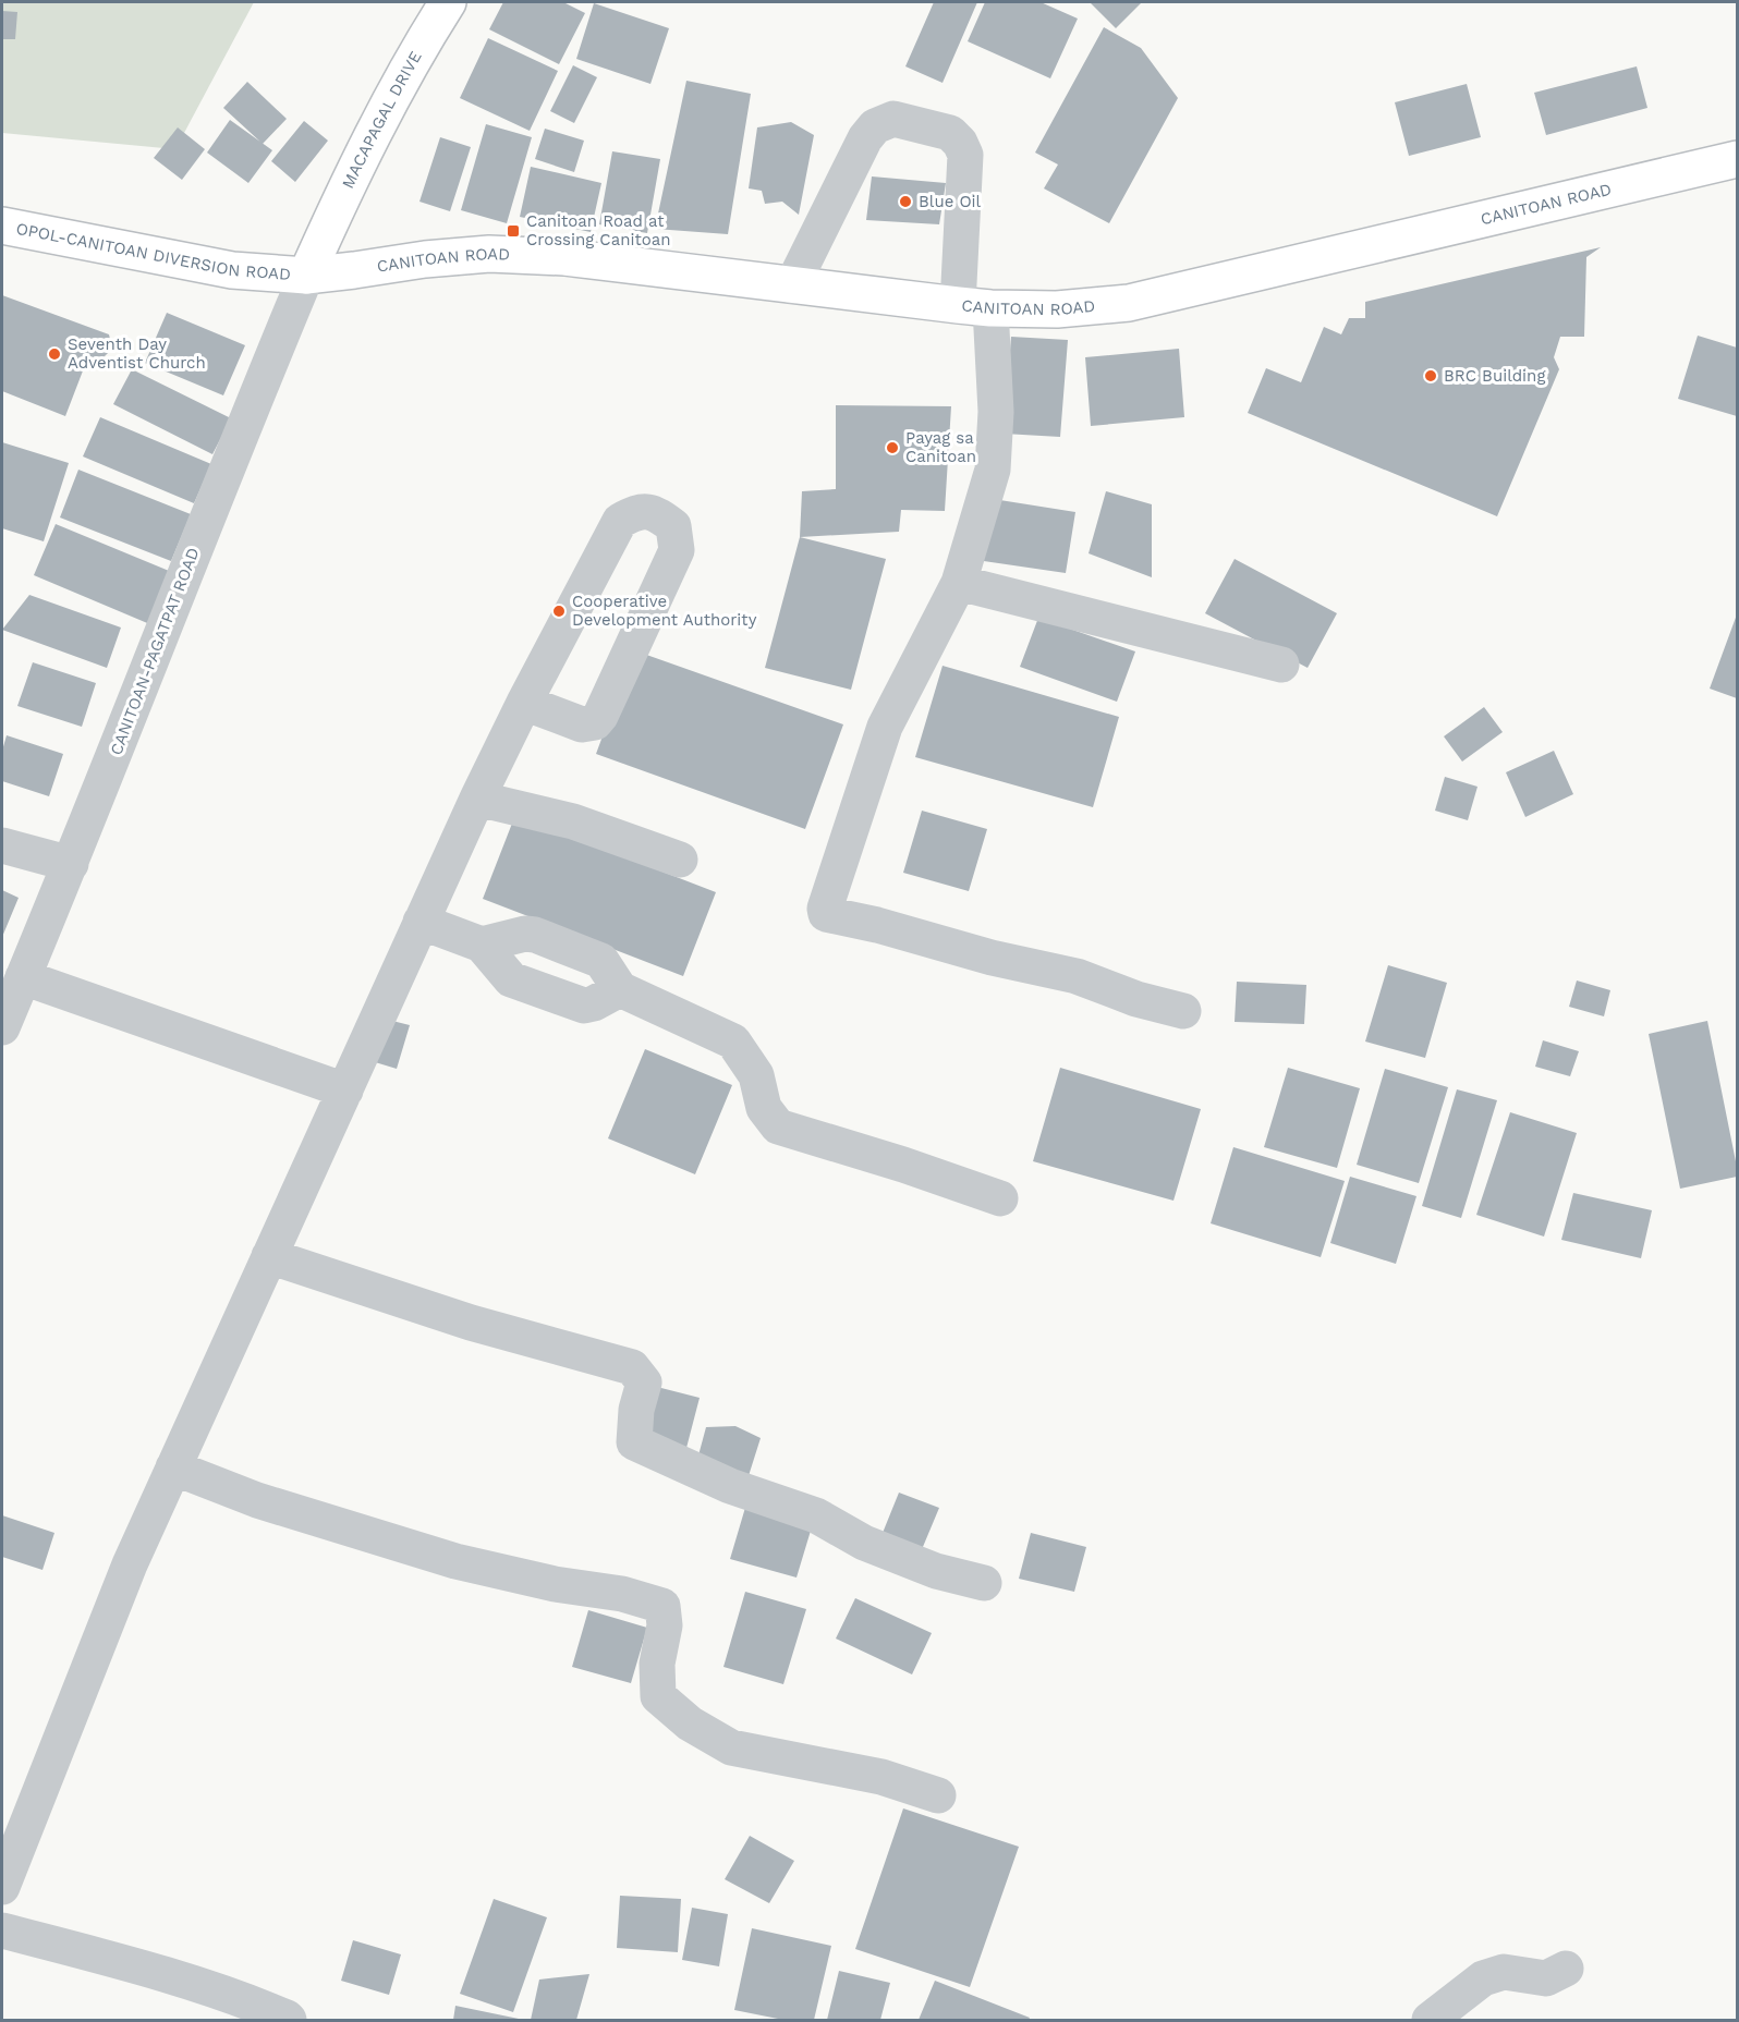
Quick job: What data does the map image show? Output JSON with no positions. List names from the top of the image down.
{
  "streets": {
    "main road": ["MACAPAGAL DRIVE", "CANITOAN ROAD", "OPOL-CANITOAN DIVERSION ROAD"],
    "street": ["CANITOAN-PAGATPAT ROAD"]
  },
  "crossings": [
    ["MACAPAGAL DRIVE", "CANITOAN ROAD"],
    ["MACAPAGAL DRIVE", "OPOL-CANITOAN DIVERSION ROAD"],
    ["MACAPAGAL DRIVE", "CANITOAN-PAGATPAT ROAD"],
    ["CANITOAN ROAD", "OPOL-CANITOAN DIVERSION ROAD"],
    ["CANITOAN ROAD", "CANITOAN-PAGATPAT ROAD"],
    ["OPOL-CANITOAN DIVERSION ROAD", "CANITOAN-PAGATPAT ROAD"]
  ],
  "places": {
    "other": [
      "Blue Oil",
      "Seventh Day Adventist Church",
      "BRC Building",
      "Payag sa Canitoan",
      "Cooperative Development Authority"
    ],
    "transit": ["Canitoan Road at Crossing Canitoan"]
  }
}
